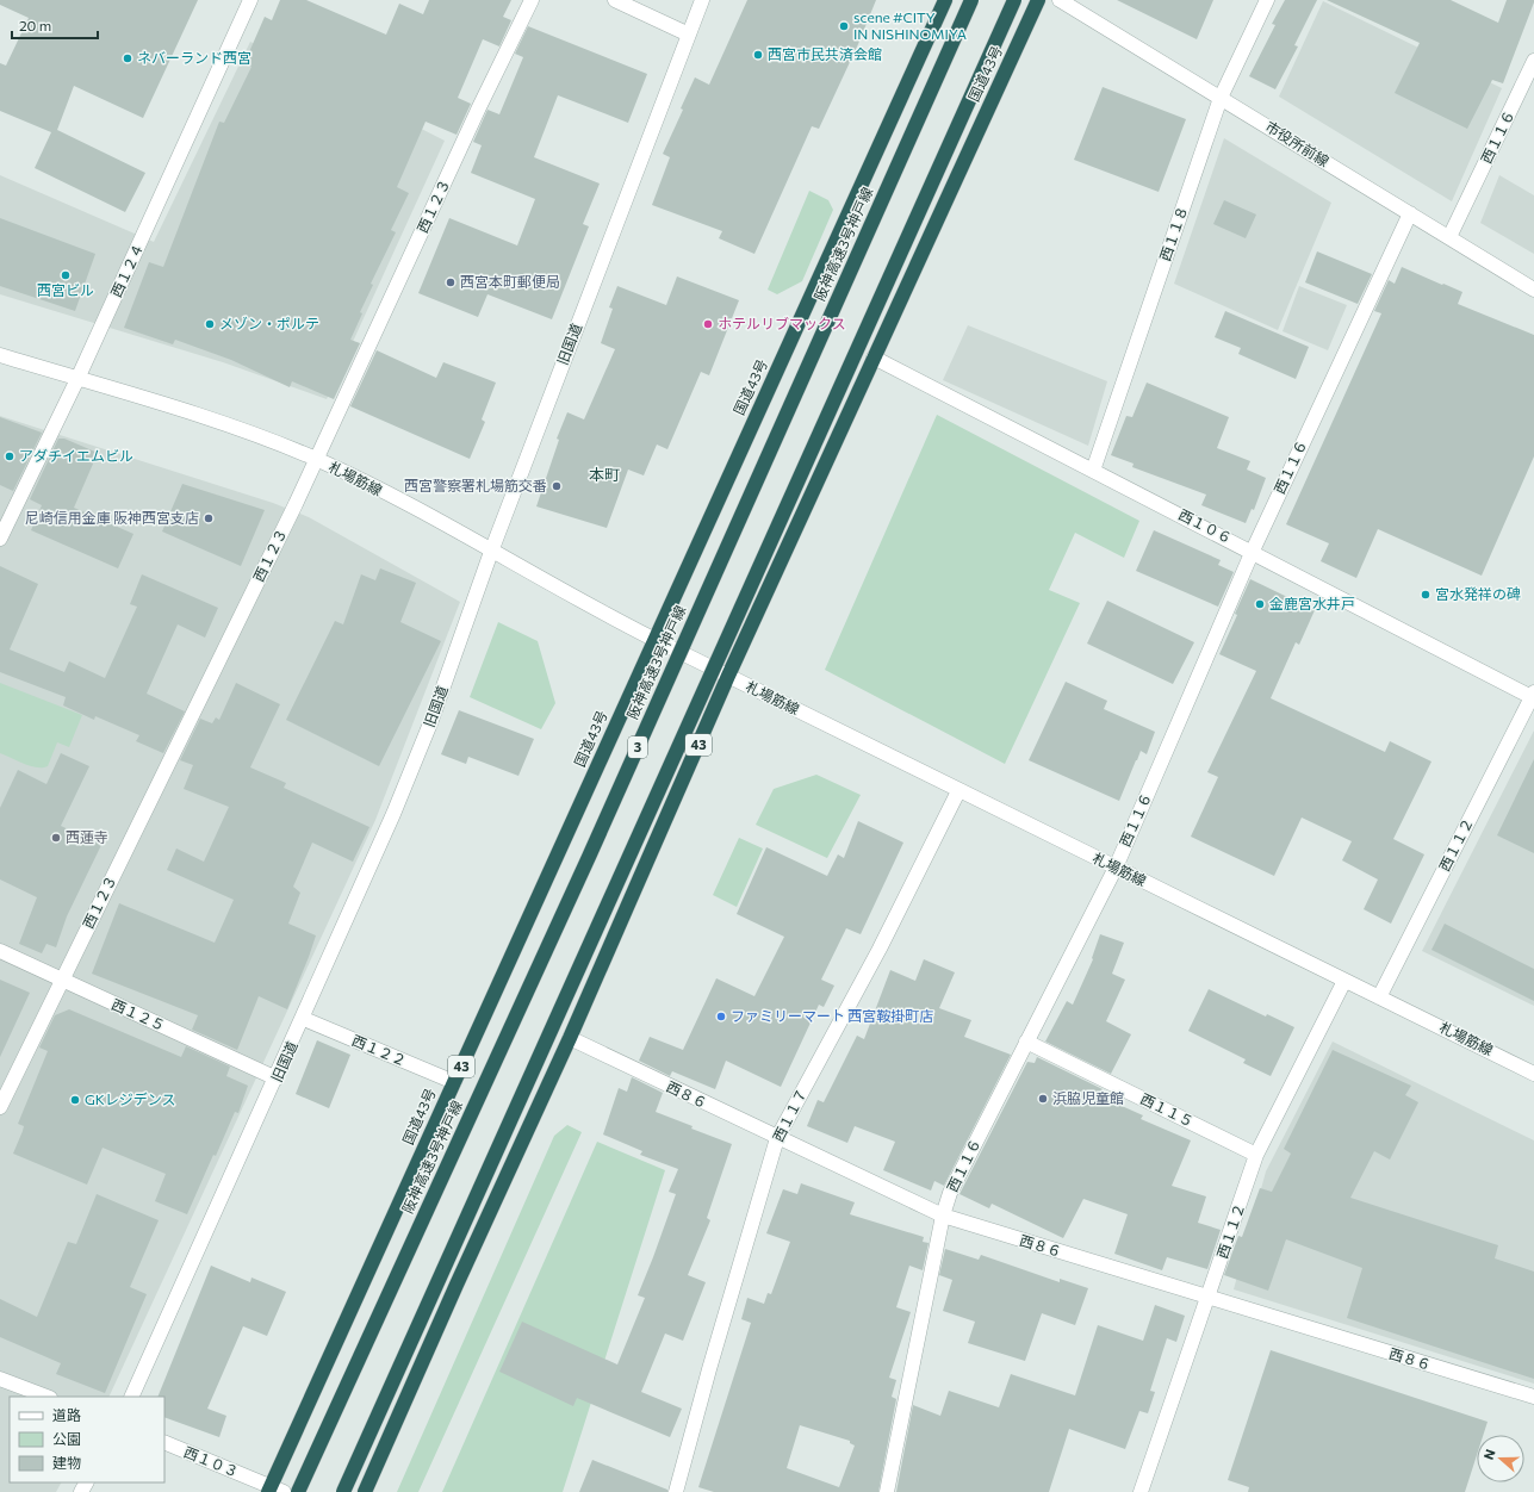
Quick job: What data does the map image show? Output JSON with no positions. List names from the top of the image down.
{
  "streets": {
    "highway": [
      "国道43号",
      "阪神高速3号神戸線",
      "43",
      "3"
    ],
    "street": [
      "西１１６",
      "市役所前線",
      "西１２３",
      "西１１８",
      "西１２４",
      "旧国道",
      "札場筋線",
      "西１０６",
      "西１１２",
      "西１２５",
      "西１２２",
      "西８６",
      "西１１５",
      "西１１７",
      "西１０３"
    ]
  },
  "crossings": [
    ["国道43号", "札場筋線"],
    ["国道43号", "西１０６"],
    ["国道43号", "西１２２"],
    ["国道43号", "西８６"],
    ["国道43号", "西１０３"],
    ["西１１６", "市役所前線"],
    ["西１１６", "札場筋線"],
    ["西１１６", "西１０６"],
    ["西１１６", "西８６"],
    ["西１１６", "西１１５"],
    ["市役所前線", "西１１８"],
    ["西１２３", "札場筋線"],
    ["西１２３", "西１２５"],
    ["西１１８", "西１０６"],
    ["西１２４", "札場筋線"],
    ["旧国道", "札場筋線"],
    ["旧国道", "西１２５"],
    ["旧国道", "西１２２"],
    ["札場筋線", "西１１２"],
    ["札場筋線", "西１１７"],
    ["西１０６", "西１１２"],
    ["西１１２", "西８６"],
    ["西１１２", "西１１５"],
    ["西８６", "西１１７"]
  ],
  "districts": ["本町"],
  "places": [
    "scene #CITY IN NISHINOMIYA",
    "西宮市民共済会館",
    "ネバーランド西宮",
    "西宮ビル",
    "西宮本町郵便局",
    "メゾン・ポルテ",
    "ホテルリブマックス",
    "アダチイエムビル",
    "西宮警察署札場筋交番",
    "尼崎信用金庫 阪神西宮支店",
    "宮水発祥の碑",
    "金鹿宮水井戸",
    "西蓮寺",
    "ファミリーマート 西宮鞍掛町店",
    "浜脇児童館",
    "GKレジデンス"
  ],
  "legend": ["道路", "公園", "建物"],
  "scale_bar": "20 m",
  "north": "left"
}
